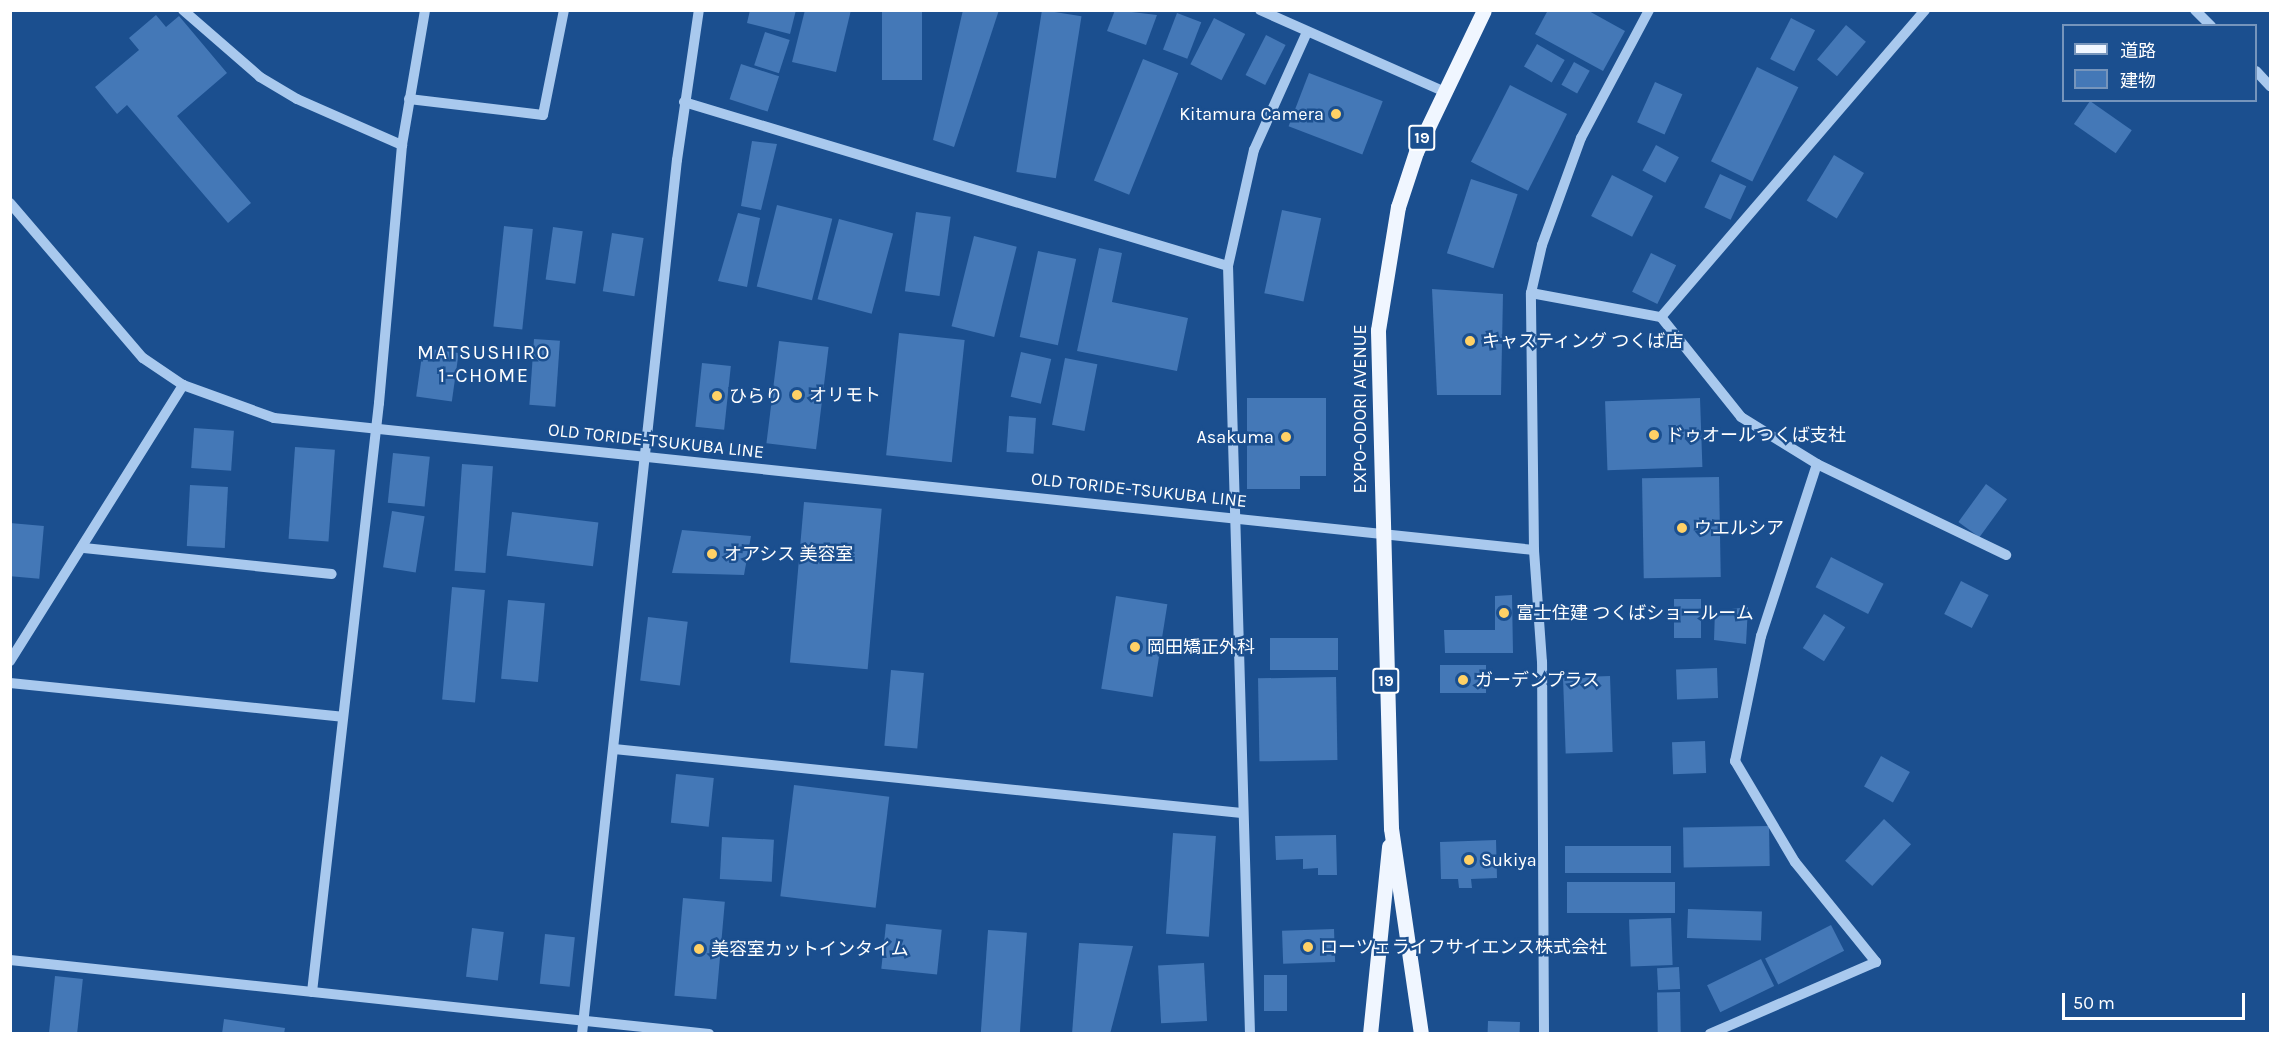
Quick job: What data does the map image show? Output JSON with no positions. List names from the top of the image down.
{
  "streets": {
    "main road": ["19", "EXPO-ODORI AVENUE"],
    "street": ["OLD TORIDE-TSUKUBA LINE"]
  },
  "crossings": [
    ["EXPO-ODORI AVENUE", "OLD TORIDE-TSUKUBA LINE"]
  ],
  "districts": ["MATSUSHIRO 1-CHOME"],
  "places": [
    "Kitamura Camera",
    "キャスティング つくば店",
    "オリモト",
    "ひらり",
    "ドゥオールつくば支社",
    "Asakuma",
    "ウエルシア",
    "オアシス 美容室",
    "富士住建 つくばショールーム",
    "岡田矯正外科",
    "ガーデンプラス",
    "Sukiya",
    "ローツェライフサイエンス株式会社",
    "美容室カットインタイム"
  ],
  "legend": ["道路", "建物"],
  "scale_bar": "50 m"
}
